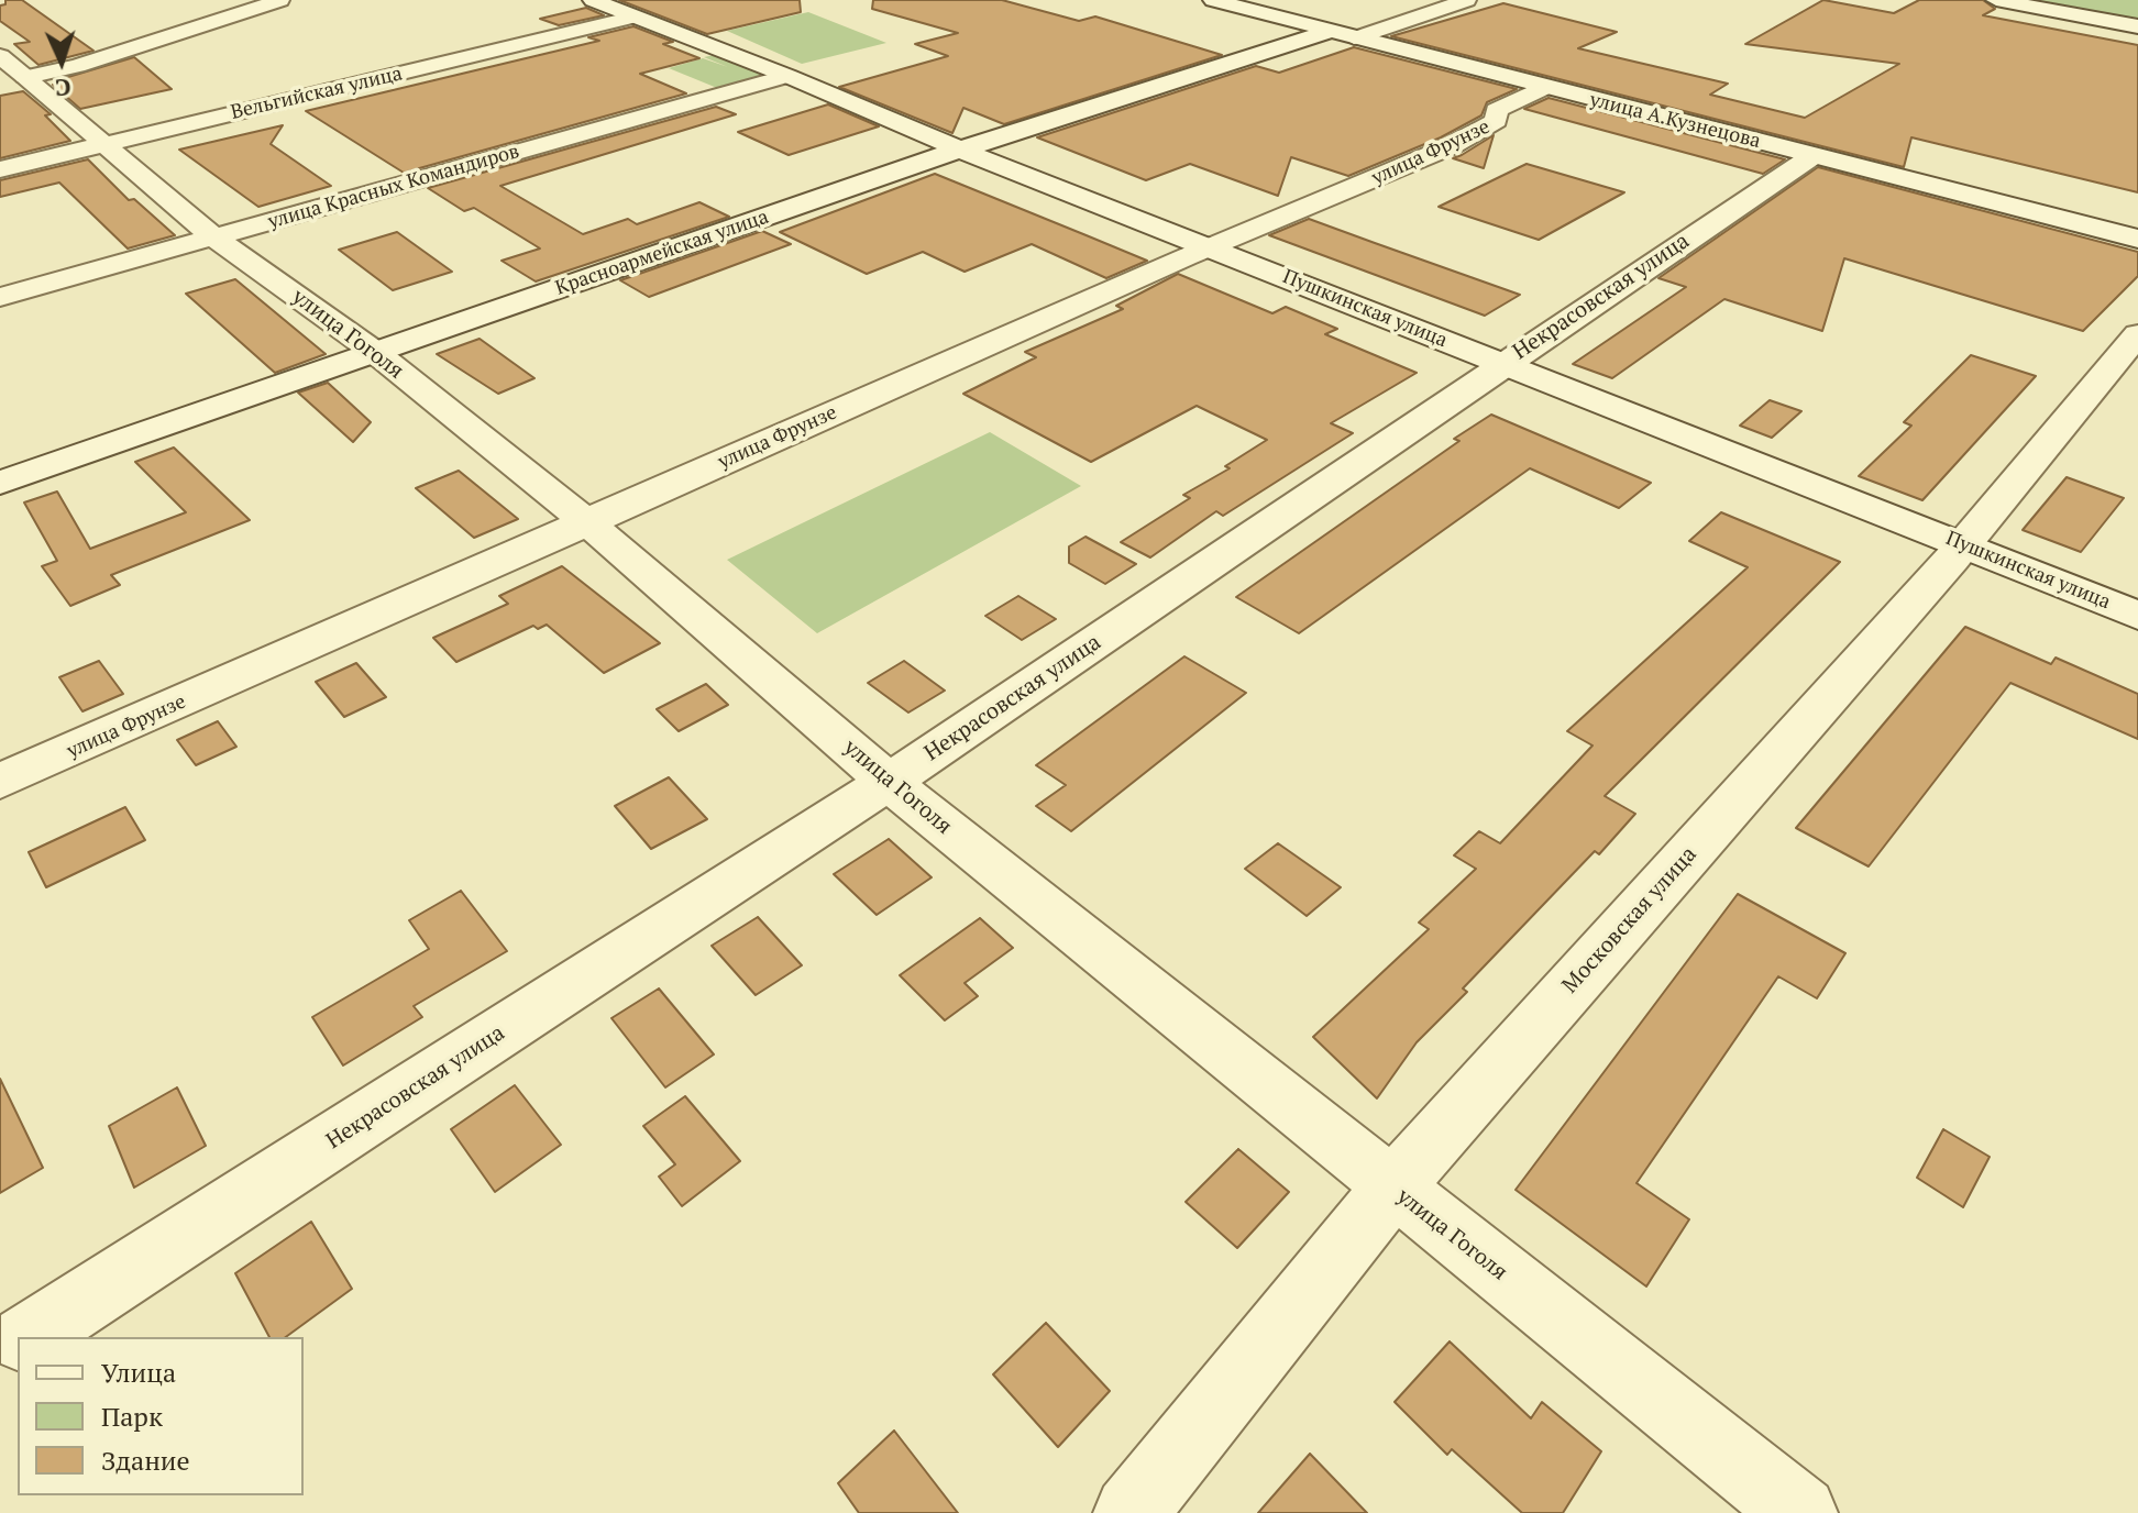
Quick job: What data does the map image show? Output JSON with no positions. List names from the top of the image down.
{
  "streets": {
    "main road": ["улица А.Кузнецова", "Красноармейская улица", "Пушкинская улица"],
    "street": [
      "Вельгийская улица",
      "улица Фрунзе",
      "улица Красных Командиров",
      "Некрасовская улица",
      "улица Гоголя",
      "Московская улица"
    ]
  },
  "crossings": [
    ["Вельгийская улица", "Пушкинская улица"],
    ["Вельгийская улица", "улица Гоголя"],
    ["улица А.Кузнецова", "улица Фрунзе"],
    ["улица А.Кузнецова", "Красноармейская улица"],
    ["улица А.Кузнецова", "Некрасовская улица"],
    ["улица Фрунзе", "Пушкинская улица"],
    ["улица Фрунзе", "улица Гоголя"],
    ["улица Красных Командиров", "Пушкинская улица"],
    ["улица Красных Командиров", "улица Гоголя"],
    ["Красноармейская улица", "Пушкинская улица"],
    ["Красноармейская улица", "улица Гоголя"],
    ["Некрасовская улица", "Пушкинская улица"],
    ["Некрасовская улица", "улица Гоголя"],
    ["Пушкинская улица", "Московская улица"],
    ["улица Гоголя", "Московская улица"]
  ],
  "legend": ["Улица", "Парк", "Здание"],
  "north": "bottom"
}
